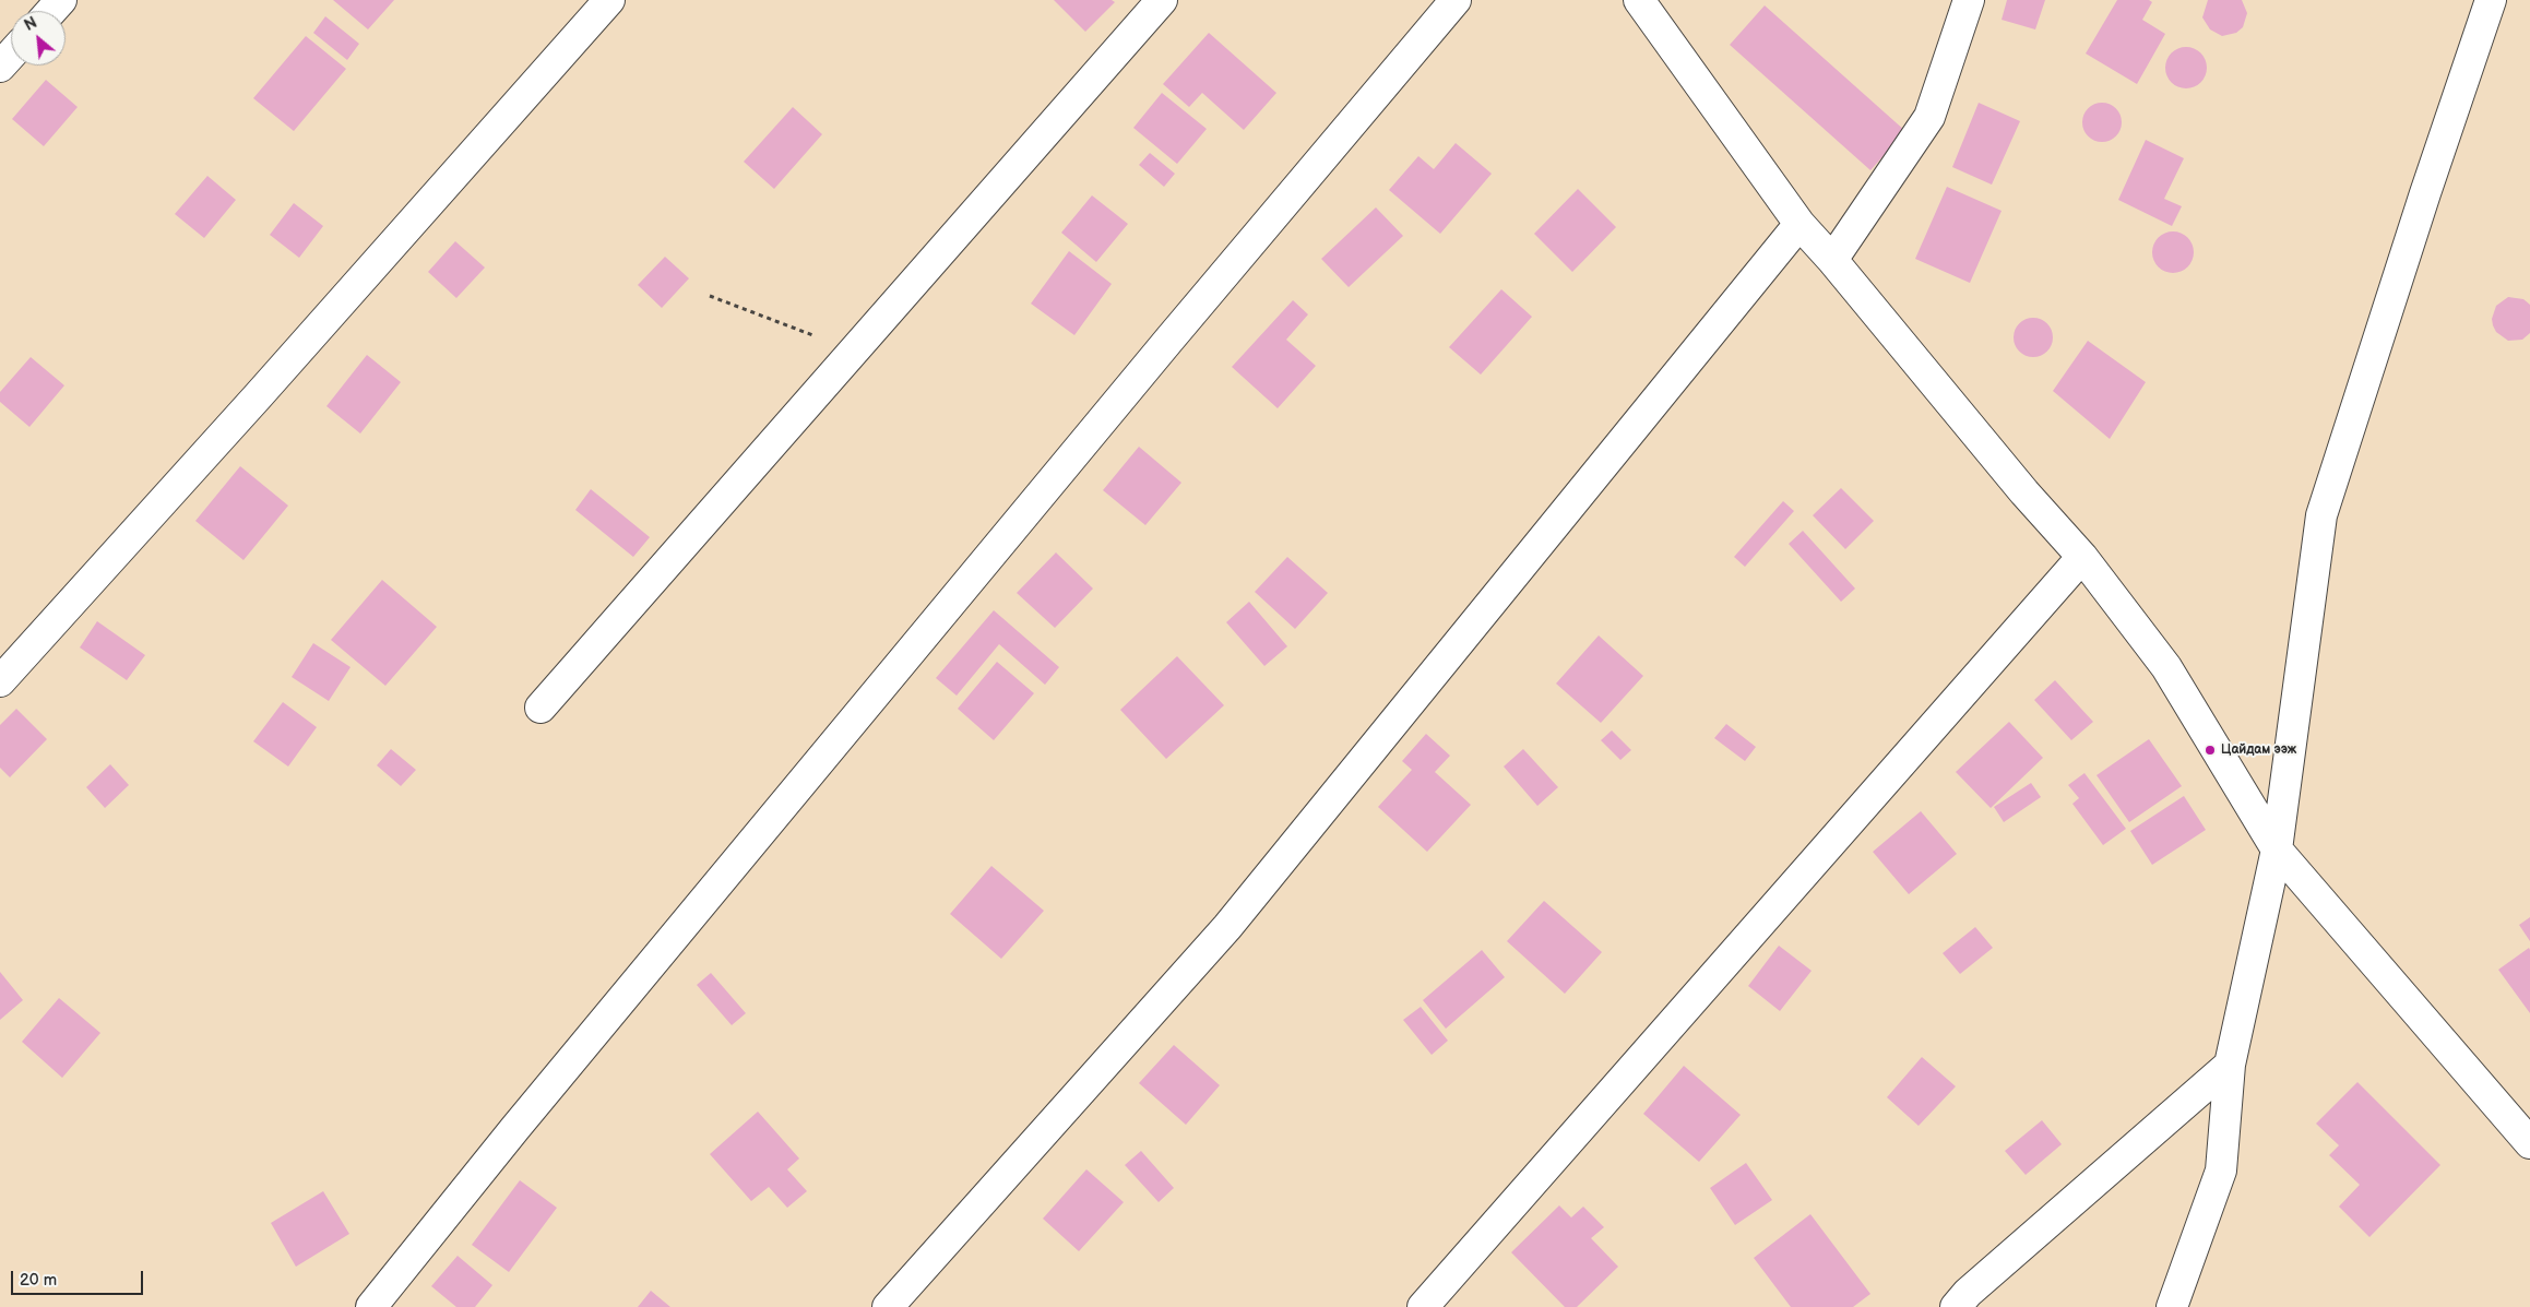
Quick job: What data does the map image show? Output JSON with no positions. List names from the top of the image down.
{
  "places": ["Цайдам ээж"],
  "scale_bar": "20 m",
  "north": "top left"
}
